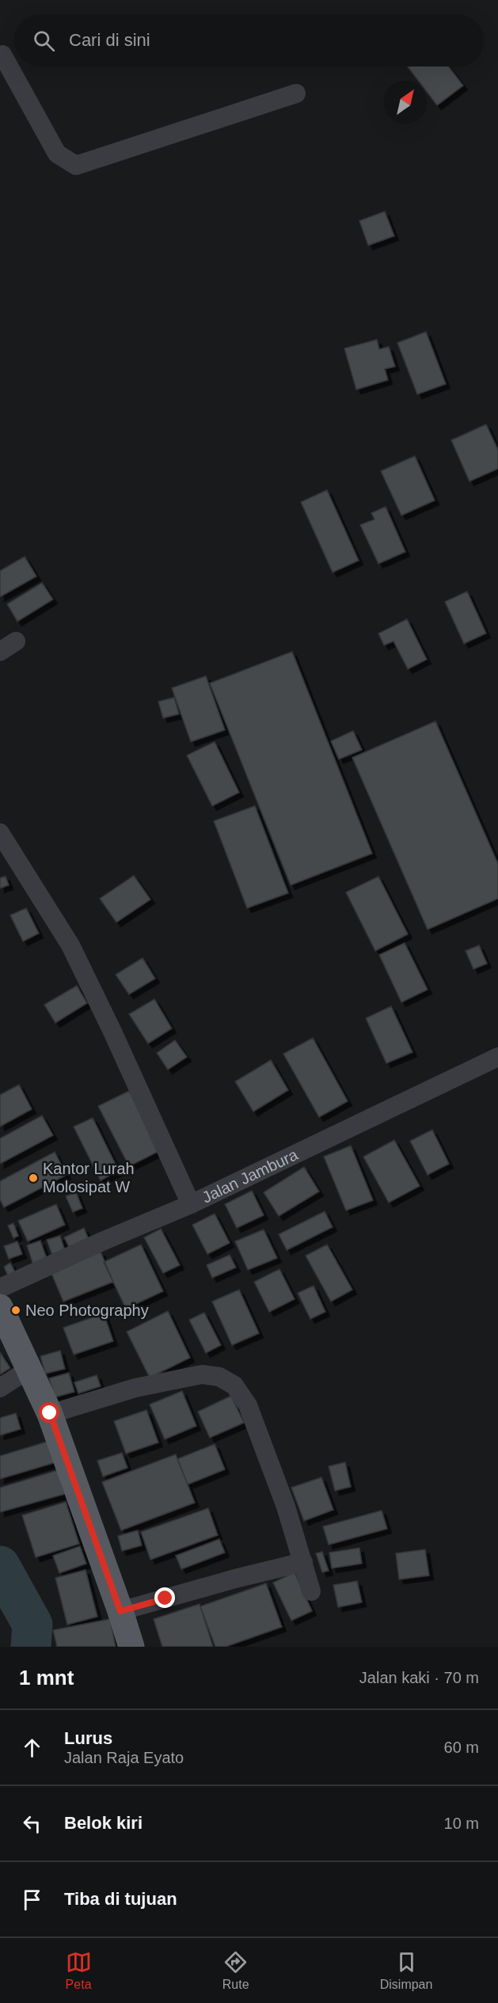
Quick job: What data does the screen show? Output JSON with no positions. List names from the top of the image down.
{
  "streets": {
    "street": ["Jalan Jambura"]
  },
  "places": ["Kantor Lurah Molosipat W", "Neo Photography"],
  "north": "top right",
  "page": {
    "search": "Cari di sini",
    "heading": ["1 mnt", "Jalan kaki · 70 m"],
    "list": [
      ["Lurus", "Jalan Raja Eyato", "60 m"],
      ["Belok kiri", "10 m"],
      "Tiba di tujuan"
    ],
    "nav": ["Peta", "Rute", "Disimpan"]
  }
}
